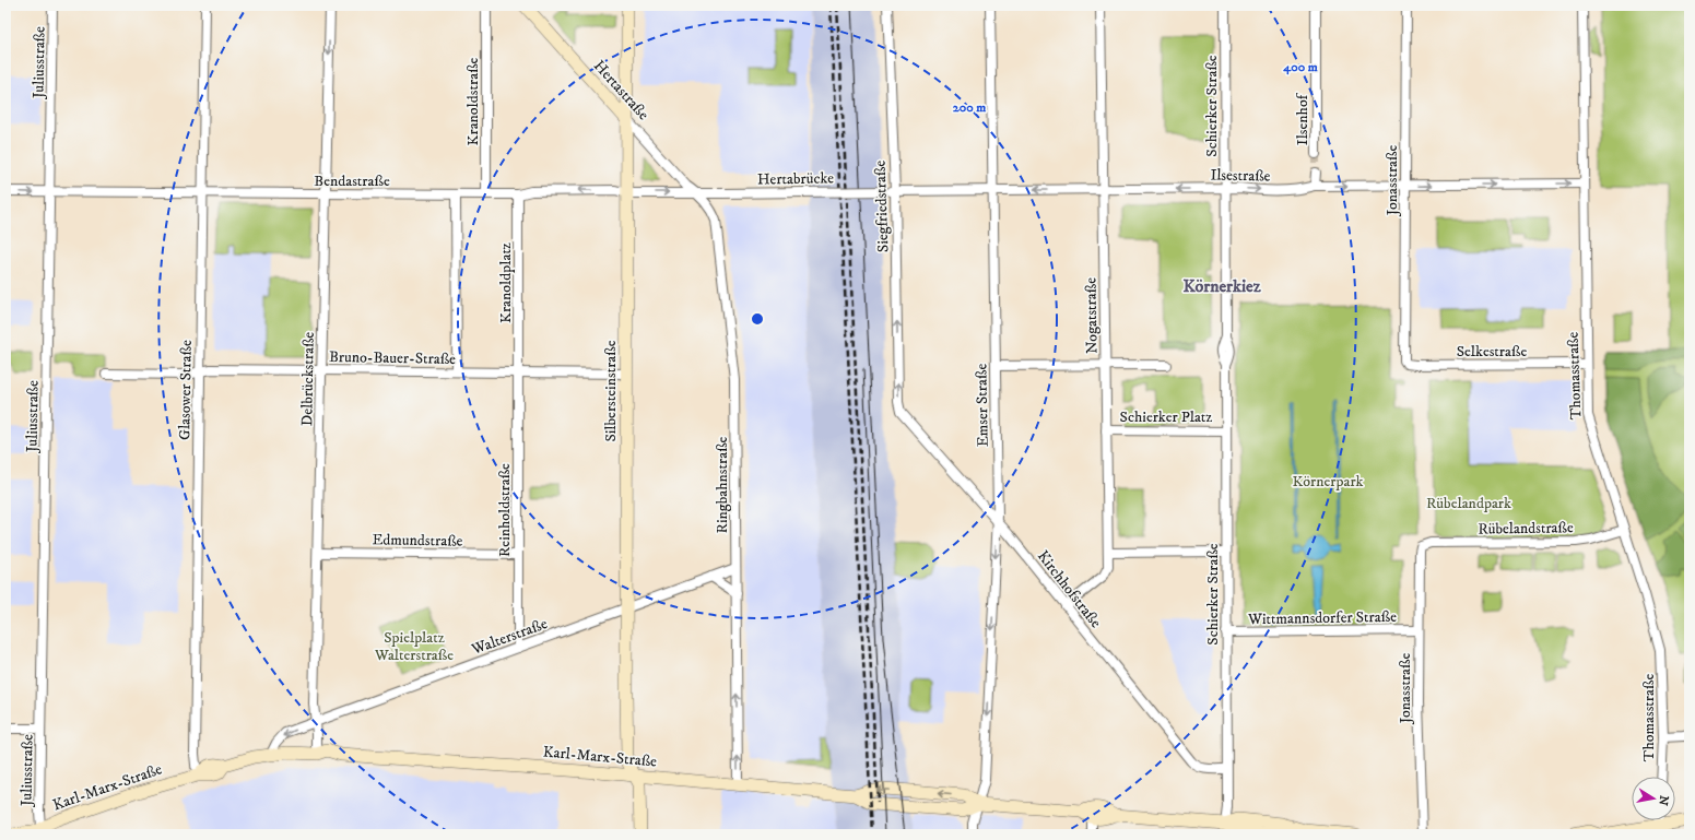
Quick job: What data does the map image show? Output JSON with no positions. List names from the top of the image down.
{
  "streets": {
    "main road": ["Hertastraße", "Silbersteinstraße", "Karl-Marx-Straße"],
    "street": [
      "Juliusstraße",
      "Kranoldstraße",
      "Schierker Straße",
      "Ilsenhof",
      "Ilsestraße",
      "Hertabrücke",
      "Bendastraße",
      "Jonasstraße",
      "Siegfriedstraße",
      "Kranoldplatz",
      "Nogatstraße",
      "Selkestraße",
      "Bruno-Bauer-Straße",
      "Thomasstraße",
      "Delbrückstraße",
      "Glasower Straße",
      "Emser Straße",
      "Schierker Platz",
      "Ringbahnstraße",
      "Reinholdstraße",
      "Rübelandstraße",
      "Edmundstraße",
      "Kirchhofstraße",
      "Wittmannsdorfer Straße",
      "Walterstraße"
    ]
  },
  "crossings": [
    ["Juliusstraße", "Bendastraße"],
    ["Juliusstraße", "Karl-Marx-Straße"],
    ["Hertastraße", "Hertabrücke"],
    ["Hertastraße", "Bendastraße"],
    ["Hertastraße", "Silbersteinstraße"],
    ["Hertastraße", "Ringbahnstraße"],
    ["Kranoldstraße", "Bendastraße"],
    ["Schierker Straße", "Ilsestraße"],
    ["Schierker Straße", "Schierker Platz"],
    ["Schierker Straße", "Kirchhofstraße"],
    ["Schierker Straße", "Wittmannsdorfer Straße"],
    ["Schierker Straße", "Karl-Marx-Straße"],
    ["Ilsestraße", "Hertabrücke"],
    ["Ilsestraße", "Jonasstraße"],
    ["Ilsestraße", "Siegfriedstraße"],
    ["Ilsestraße", "Nogatstraße"],
    ["Ilsestraße", "Thomasstraße"],
    ["Ilsestraße", "Emser Straße"],
    ["Hertabrücke", "Bendastraße"],
    ["Hertabrücke", "Siegfriedstraße"],
    ["Hertabrücke", "Ringbahnstraße"],
    ["Bendastraße", "Kranoldplatz"],
    ["Bendastraße", "Delbrückstraße"],
    ["Bendastraße", "Glasower Straße"],
    ["Bendastraße", "Silbersteinstraße"],
    ["Bendastraße", "Ringbahnstraße"],
    ["Jonasstraße", "Selkestraße"],
    ["Jonasstraße", "Rübelandstraße"],
    ["Jonasstraße", "Wittmannsdorfer Straße"],
    ["Siegfriedstraße", "Kirchhofstraße"],
    ["Kranoldplatz", "Bruno-Bauer-Straße"],
    ["Kranoldplatz", "Reinholdstraße"],
    ["Nogatstraße", "Schierker Platz"],
    ["Nogatstraße", "Kirchhofstraße"],
    ["Selkestraße", "Thomasstraße"],
    ["Bruno-Bauer-Straße", "Delbrückstraße"],
    ["Bruno-Bauer-Straße", "Glasower Straße"],
    ["Bruno-Bauer-Straße", "Silbersteinstraße"],
    ["Bruno-Bauer-Straße", "Reinholdstraße"],
    ["Thomasstraße", "Rübelandstraße"],
    ["Delbrückstraße", "Edmundstraße"],
    ["Delbrückstraße", "Walterstraße"],
    ["Delbrückstraße", "Karl-Marx-Straße"],
    ["Glasower Straße", "Karl-Marx-Straße"],
    ["Silbersteinstraße", "Walterstraße"],
    ["Silbersteinstraße", "Karl-Marx-Straße"],
    ["Emser Straße", "Kirchhofstraße"],
    ["Emser Straße", "Karl-Marx-Straße"],
    ["Ringbahnstraße", "Walterstraße"],
    ["Ringbahnstraße", "Karl-Marx-Straße"],
    ["Reinholdstraße", "Edmundstraße"],
    ["Reinholdstraße", "Walterstraße"]
  ],
  "one_way": ["Siegfriedstraße"],
  "districts": ["Körnerkiez"],
  "parks": ["Körnerpark", "Rübelandpark", "Spielplatz Walterstraße"],
  "north": "right",
  "rings": ["400 m", "200 m"]
}
